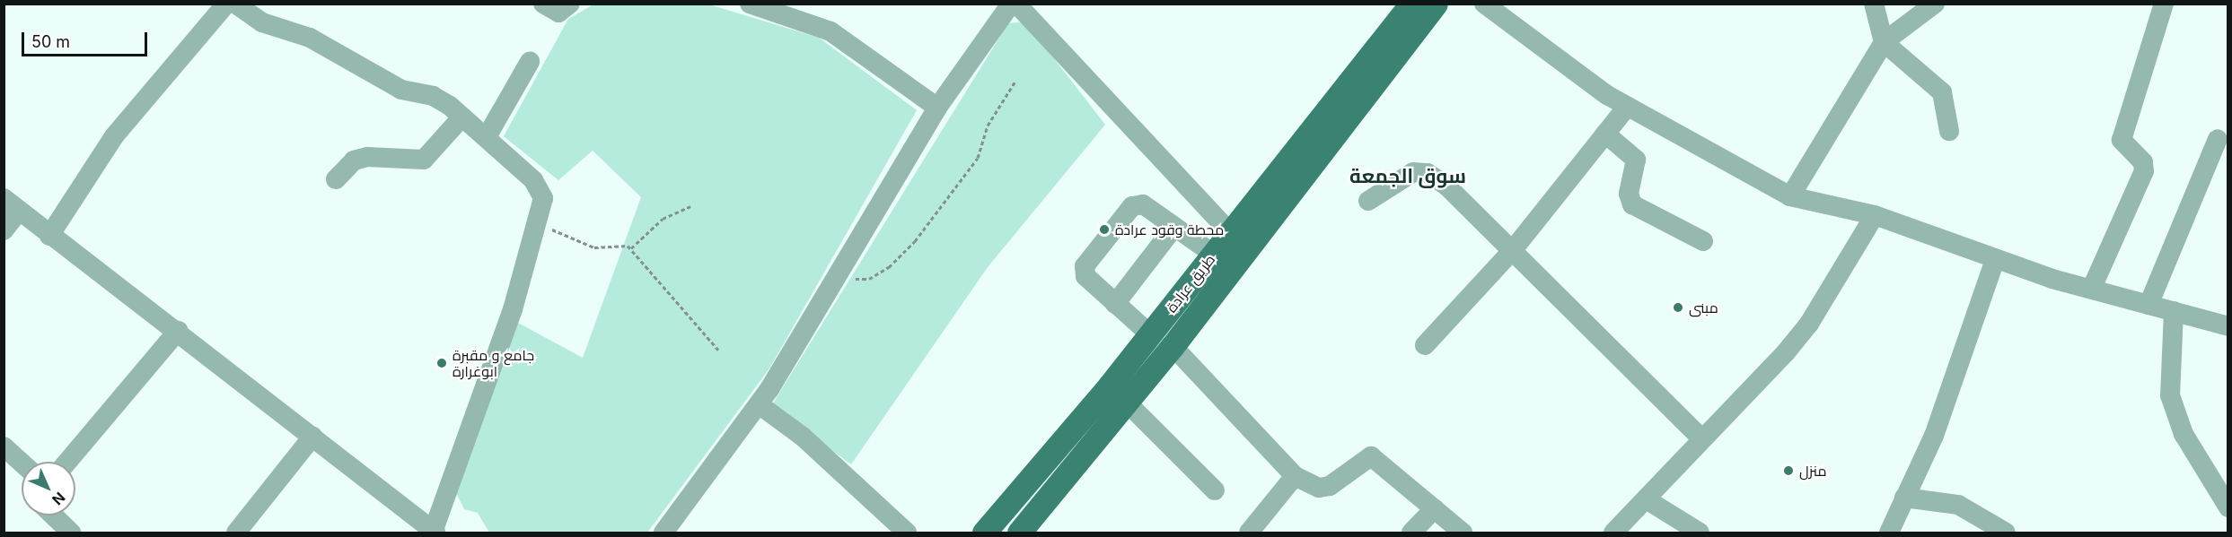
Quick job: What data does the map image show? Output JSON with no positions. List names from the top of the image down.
{
  "streets": {
    "main road": ["طريق عرادة"]
  },
  "districts": ["سوق الجمعة"],
  "places": [
    "محطة وقود عرادة",
    "مبنى",
    "جامع و مقبرة ابوغرارة",
    "منزل"
  ],
  "scale_bar": "50 m",
  "north": "bottom right"
}
